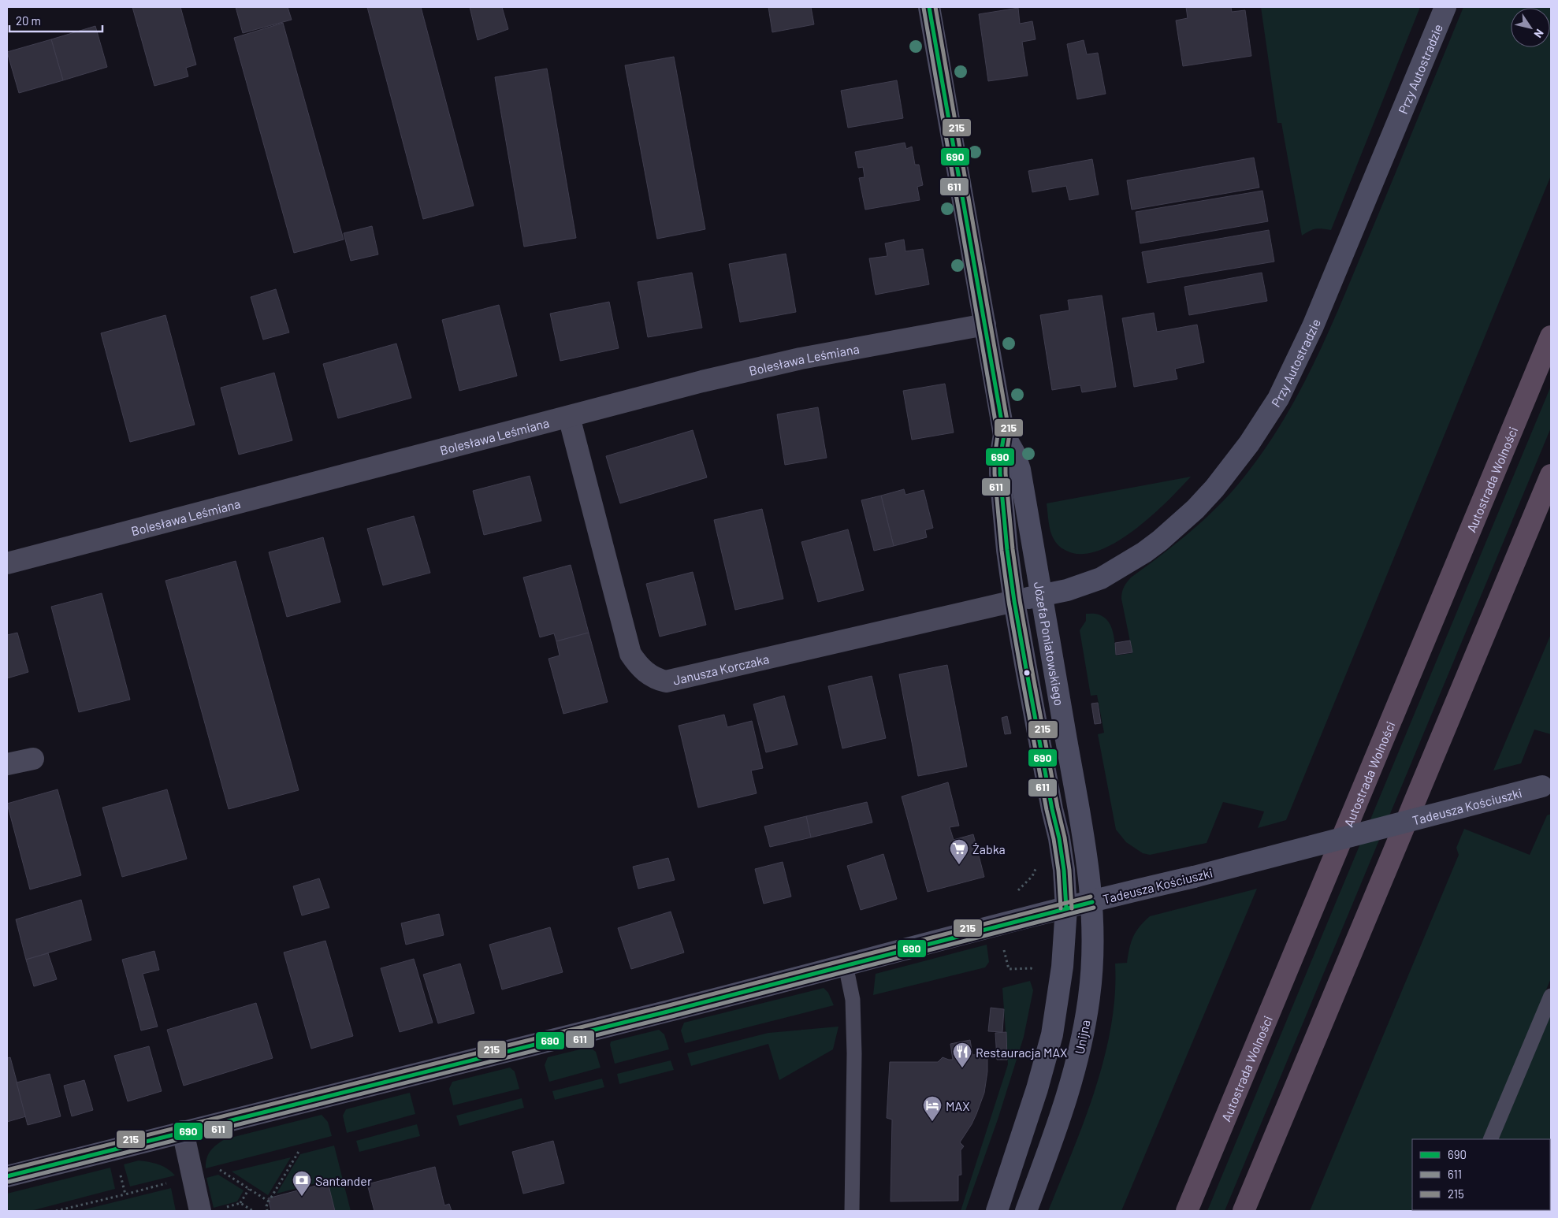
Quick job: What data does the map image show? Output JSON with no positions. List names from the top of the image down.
{
  "streets": {
    "highway": ["Autostrada Wolności"],
    "street": [
      "Przy Autostradzie",
      "Bolesława Leśmiana",
      "Józefa Poniatowskiego",
      "Janusza Korczaka",
      "Tadeusza Kościuszki",
      "Unijna"
    ]
  },
  "crossings": [
    ["Przy Autostradzie", "Józefa Poniatowskiego"],
    ["Przy Autostradzie", "Janusza Korczaka"],
    ["Bolesława Leśmiana", "Józefa Poniatowskiego"],
    ["Bolesława Leśmiana", "Janusza Korczaka"],
    ["Józefa Poniatowskiego", "Janusza Korczaka"],
    ["Józefa Poniatowskiego", "Tadeusza Kościuszki"],
    ["Józefa Poniatowskiego", "Unijna"],
    ["Tadeusza Kościuszki", "Unijna"]
  ],
  "places": {
    "supermarket": ["Żabka"],
    "restaurant": ["Restauracja MAX"],
    "hotel": ["MAX"],
    "bank": ["Santander"]
  },
  "lines": ["transit line 690", "transit line 215", "transit line 611"],
  "legend": ["690", "611", "215"],
  "scale_bar": "20 m",
  "north": "bottom right"
}
